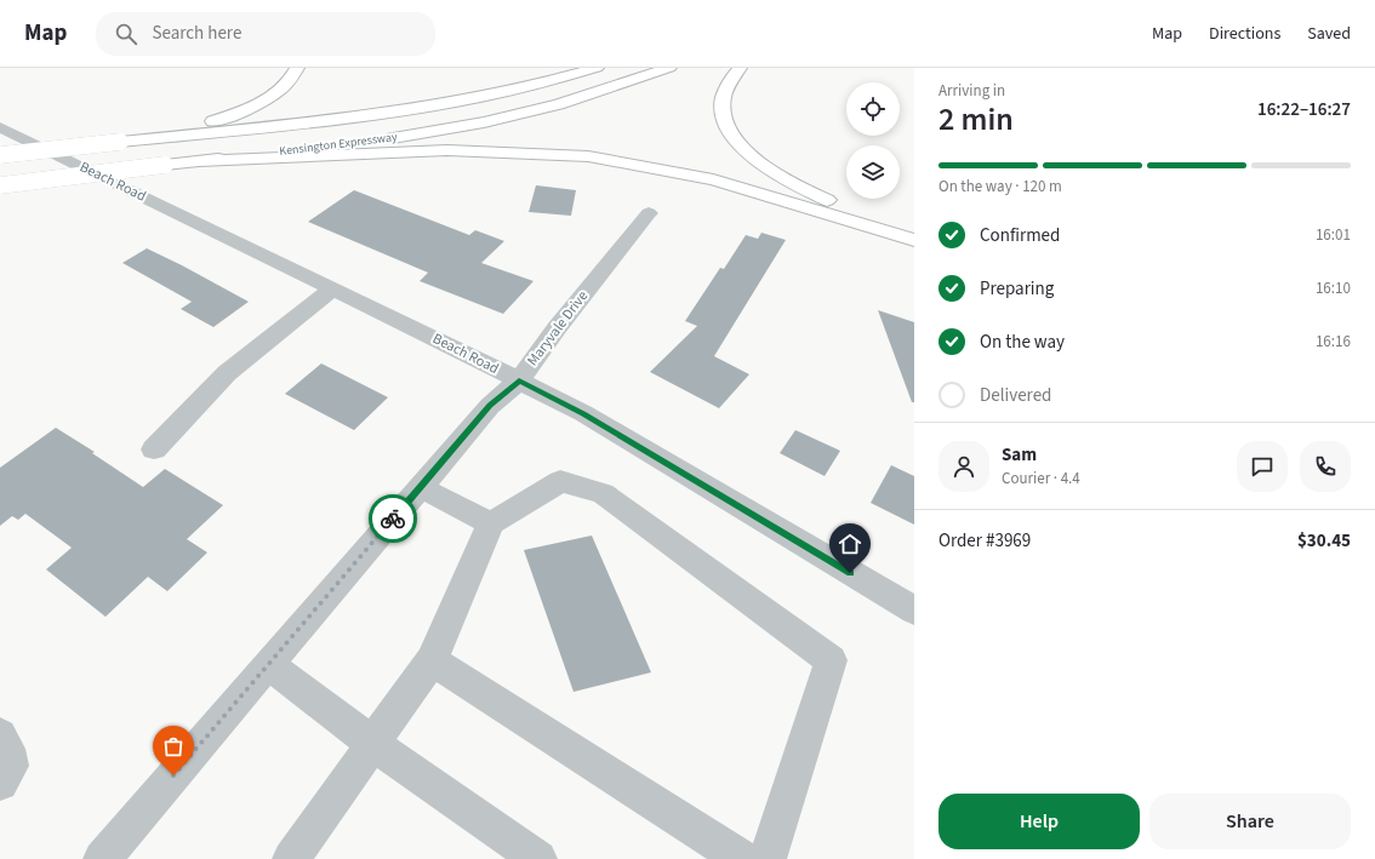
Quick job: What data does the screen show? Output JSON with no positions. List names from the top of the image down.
{
  "streets": {
    "highway": ["Kensington Expressway"],
    "street": ["Beach Road", "Maryvale Drive"]
  },
  "crossings": [
    ["Beach Road", "Maryvale Drive"]
  ],
  "page": {
    "header": "Map",
    "search": "Search here",
    "nav": ["Map", "Directions", "Saved"],
    "heading": ["2 min", "Arriving in", "16:22–16:27"],
    "panel": [
      "Sam",
      "Courier · 4.4",
      "Order #3969",
      "$30.45"
    ],
    "bar": "On the way · 120 m",
    "list": [
      ["Confirmed", "16:01"],
      ["Preparing", "16:10"],
      ["On the way", "16:16"],
      "Delivered"
    ],
    "buttons": ["Help", "Share"]
  }
}
